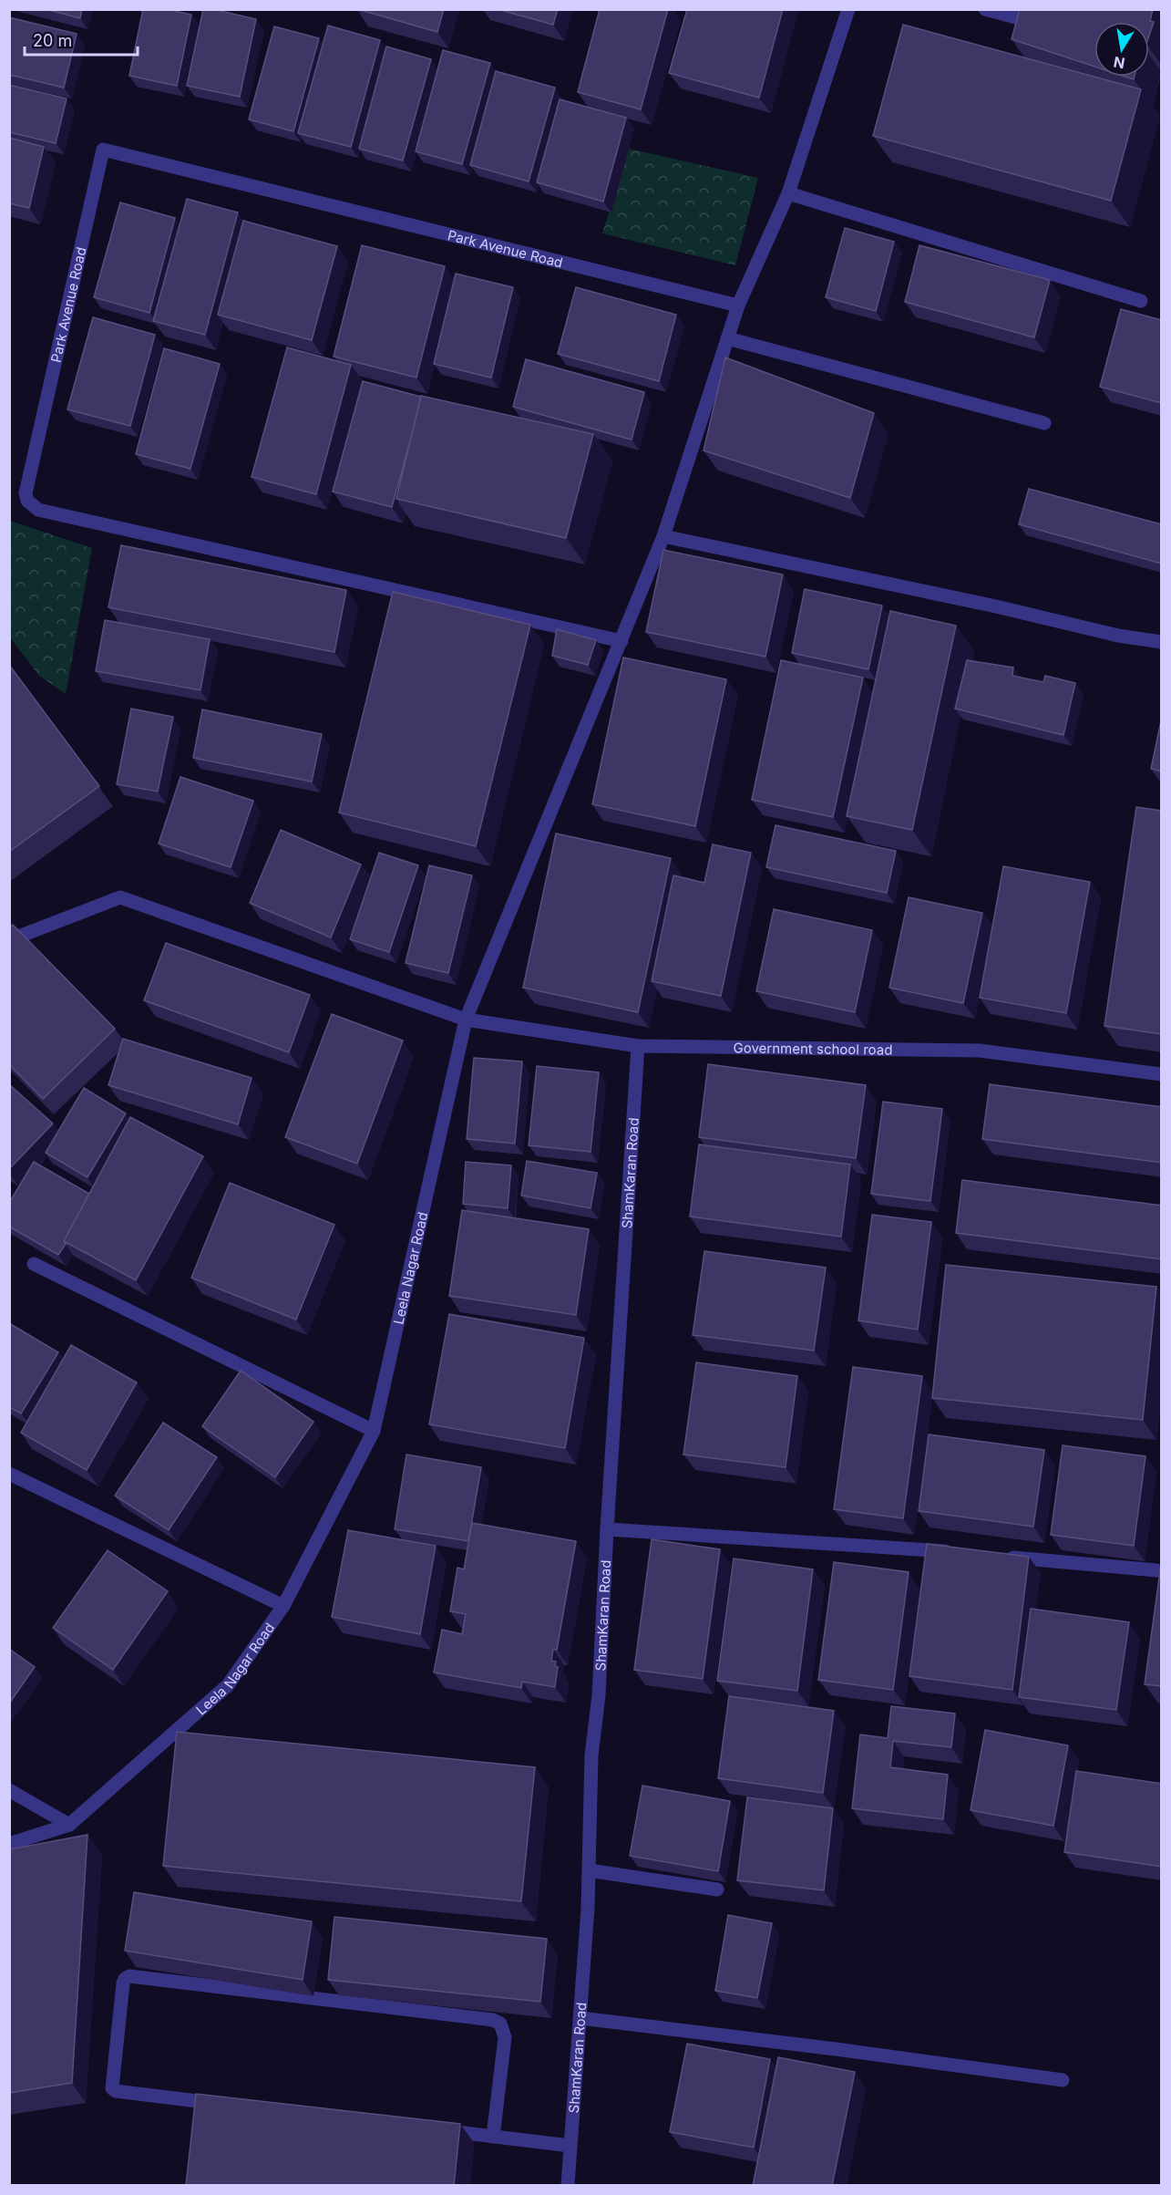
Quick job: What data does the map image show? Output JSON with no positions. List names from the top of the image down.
{
  "streets": {
    "street": [
      "Park Avenue Road",
      "Government school road",
      "ShamKaran Road",
      "Leela Nagar Road"
    ]
  },
  "crossings": [
    ["Park Avenue Road", "Leela Nagar Road"],
    ["Government school road", "ShamKaran Road"],
    ["Government school road", "Leela Nagar Road"]
  ],
  "scale_bar": "20 m",
  "north": "bottom"
}
